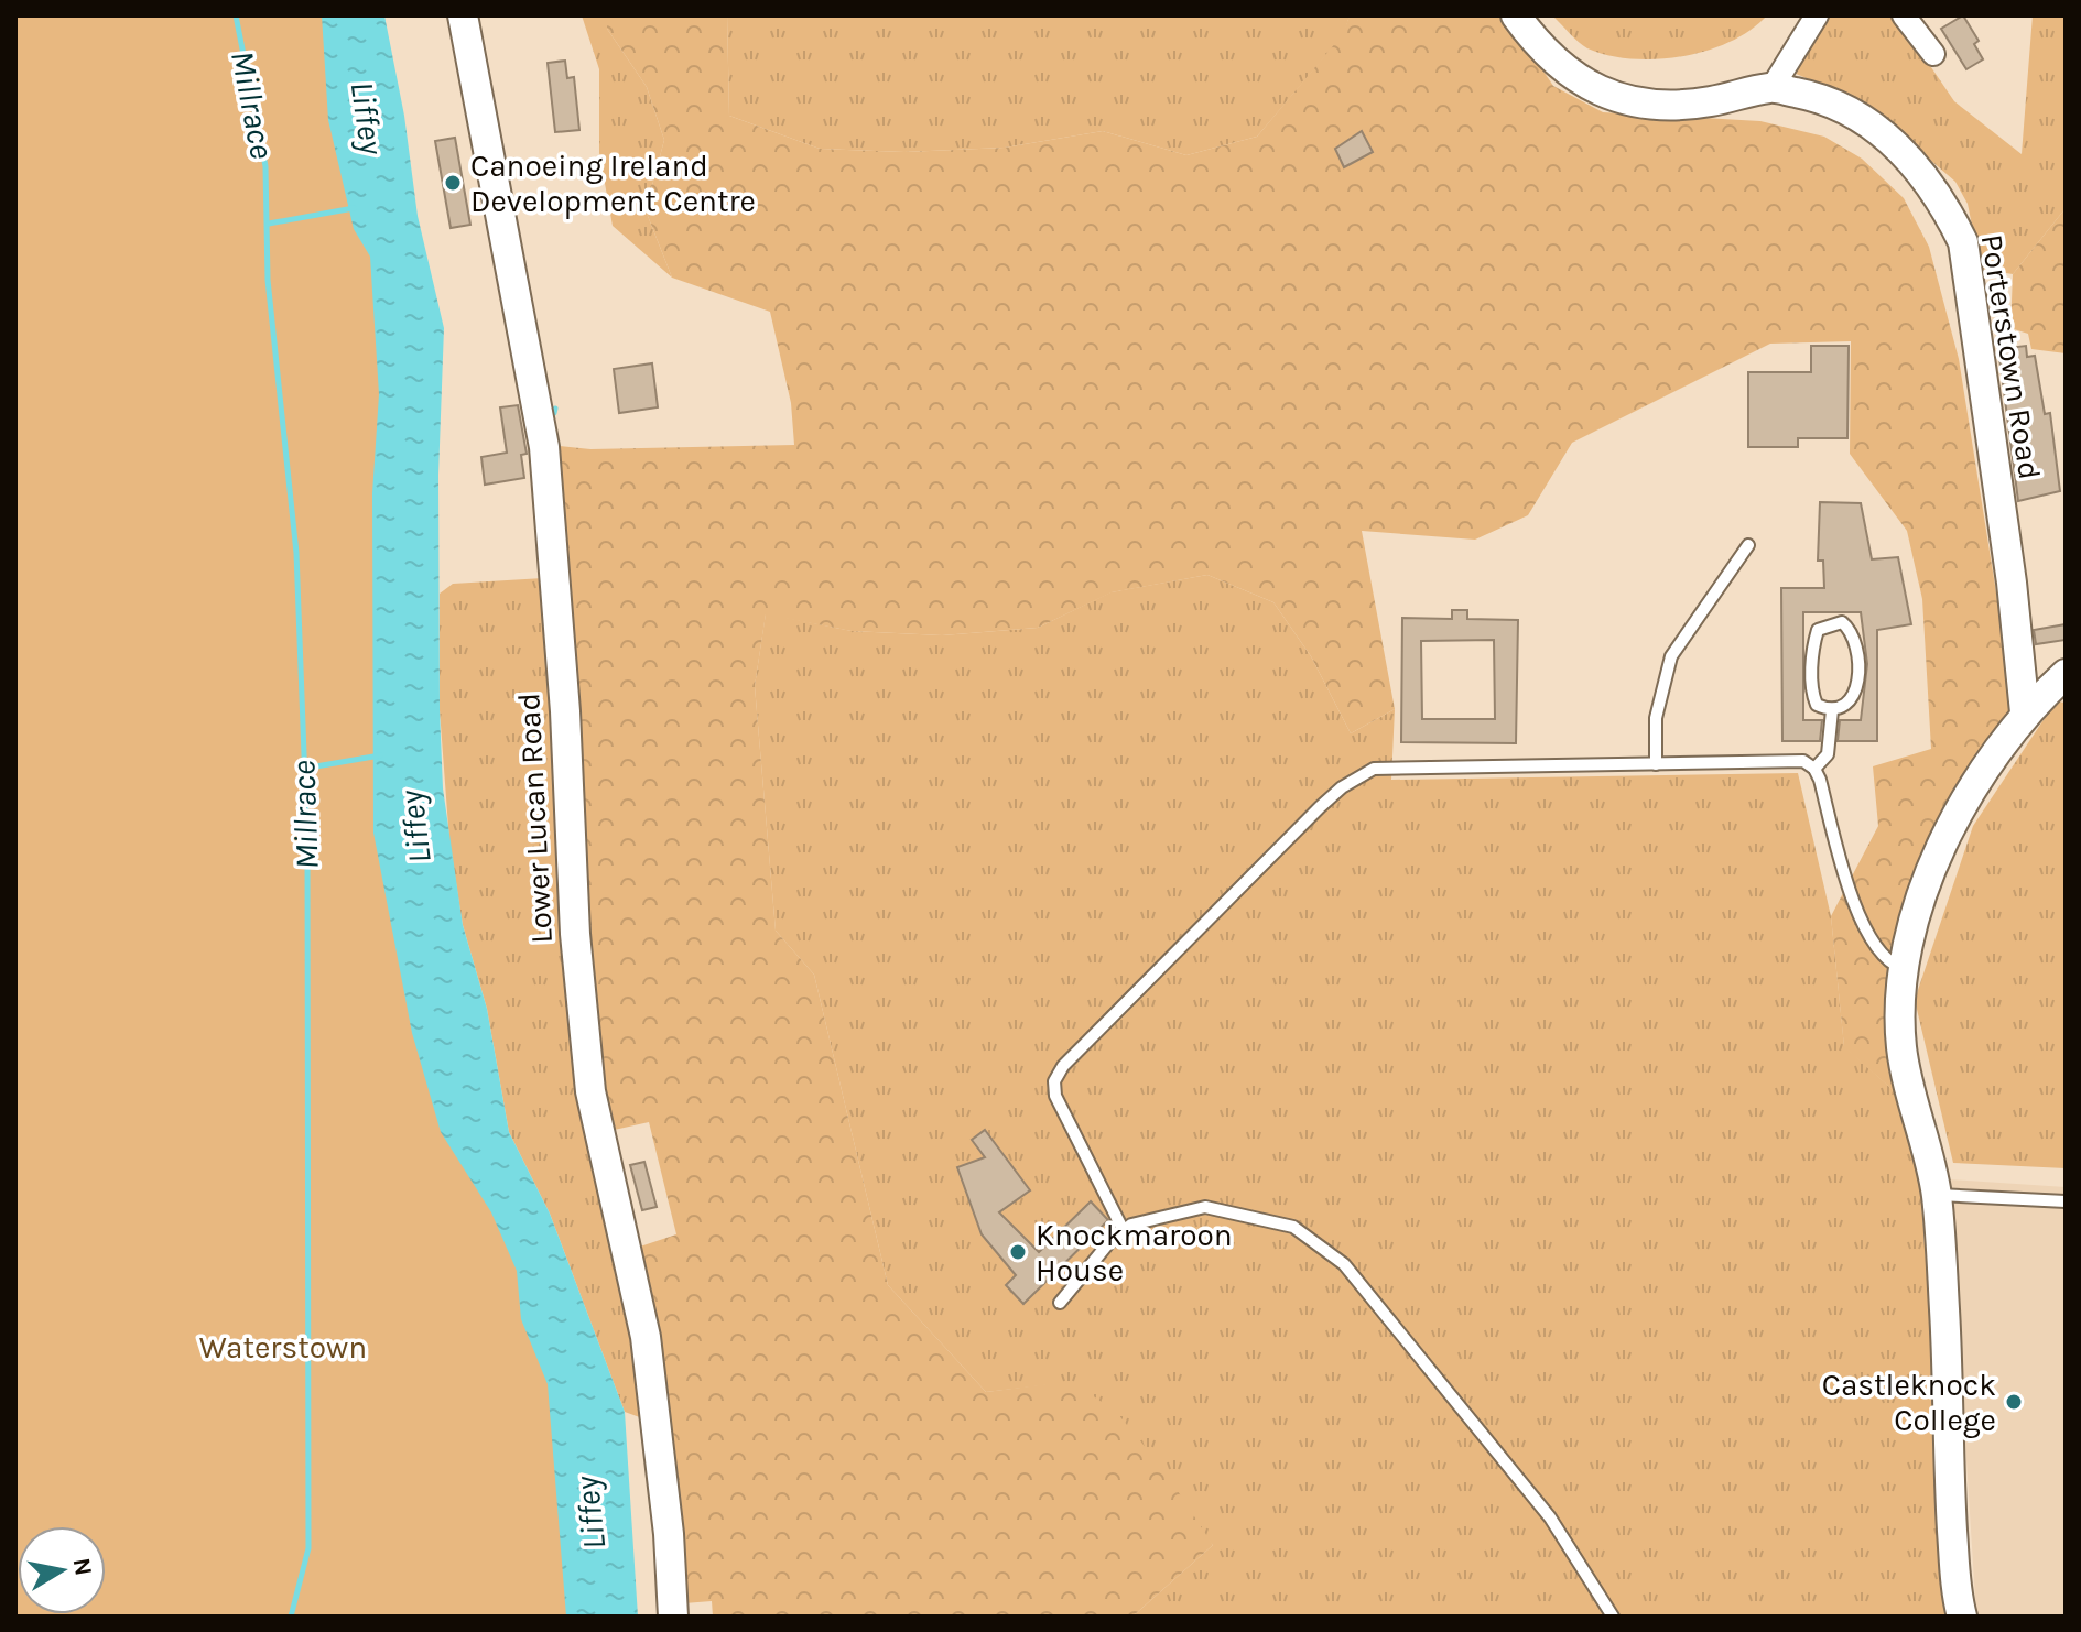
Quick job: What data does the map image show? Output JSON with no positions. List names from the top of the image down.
{
  "streets": {
    "street": ["Porterstown Road", "Lower Lucan Road"]
  },
  "water": ["Millrace", "Liffey"],
  "parks": ["Waterstown"],
  "places": ["Canoeing Ireland Development Centre", "Knockmaroon House", "Castleknock College"],
  "north": "right"
}
